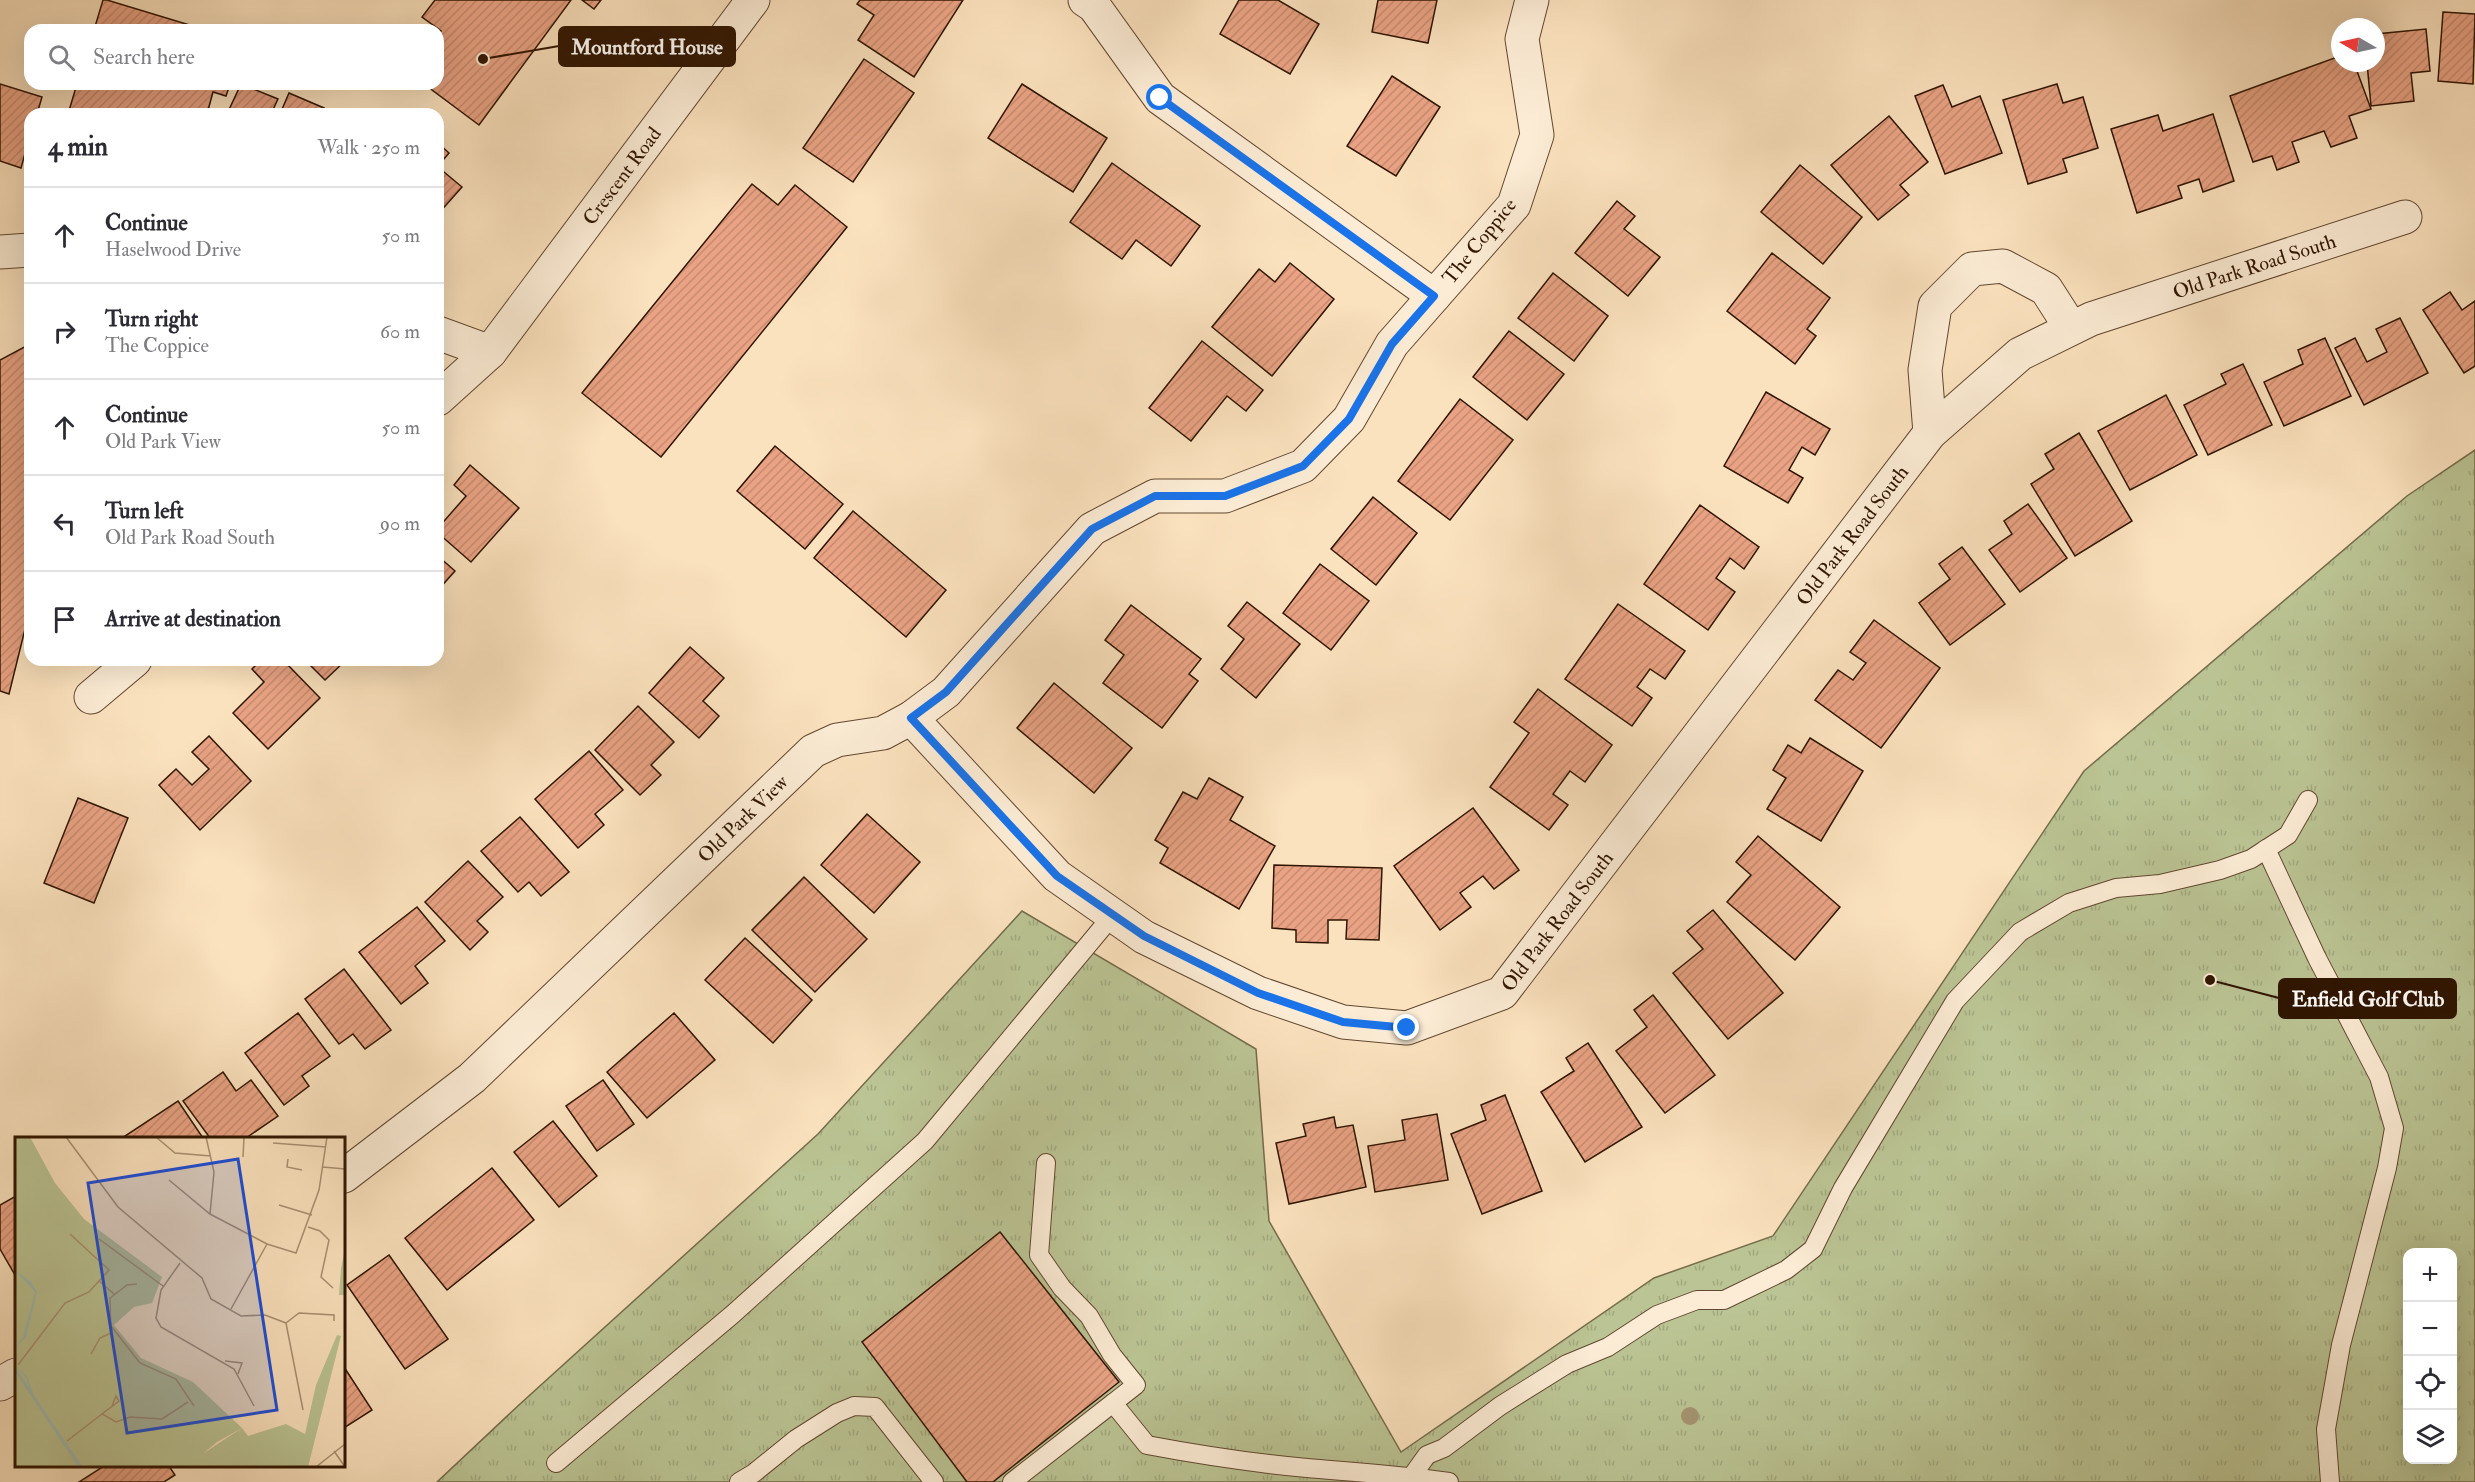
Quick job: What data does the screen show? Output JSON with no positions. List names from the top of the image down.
{
  "streets": {
    "street": [
      "Crescent Road",
      "The Coppice",
      "Old Park Road South",
      "Old Park View"
    ]
  },
  "crossings": [
    ["The Coppice", "Old Park View"],
    ["Old Park Road South", "Old Park View"]
  ],
  "places": ["Mountford House", "Enfield Golf Club"],
  "north": "left",
  "page": {
    "search": "Search here",
    "heading": ["4 min", "Walk · 250 m"],
    "list": [
      ["Continue", "Haselwood Drive", "50 m"],
      ["Turn right", "The Coppice", "60 m"],
      ["Continue", "Old Park View", "50 m"],
      ["Turn left", "Old Park Road South", "90 m"],
      "Arrive at destination"
    ],
    "map_buttons": ["+", "−"]
  }
}
